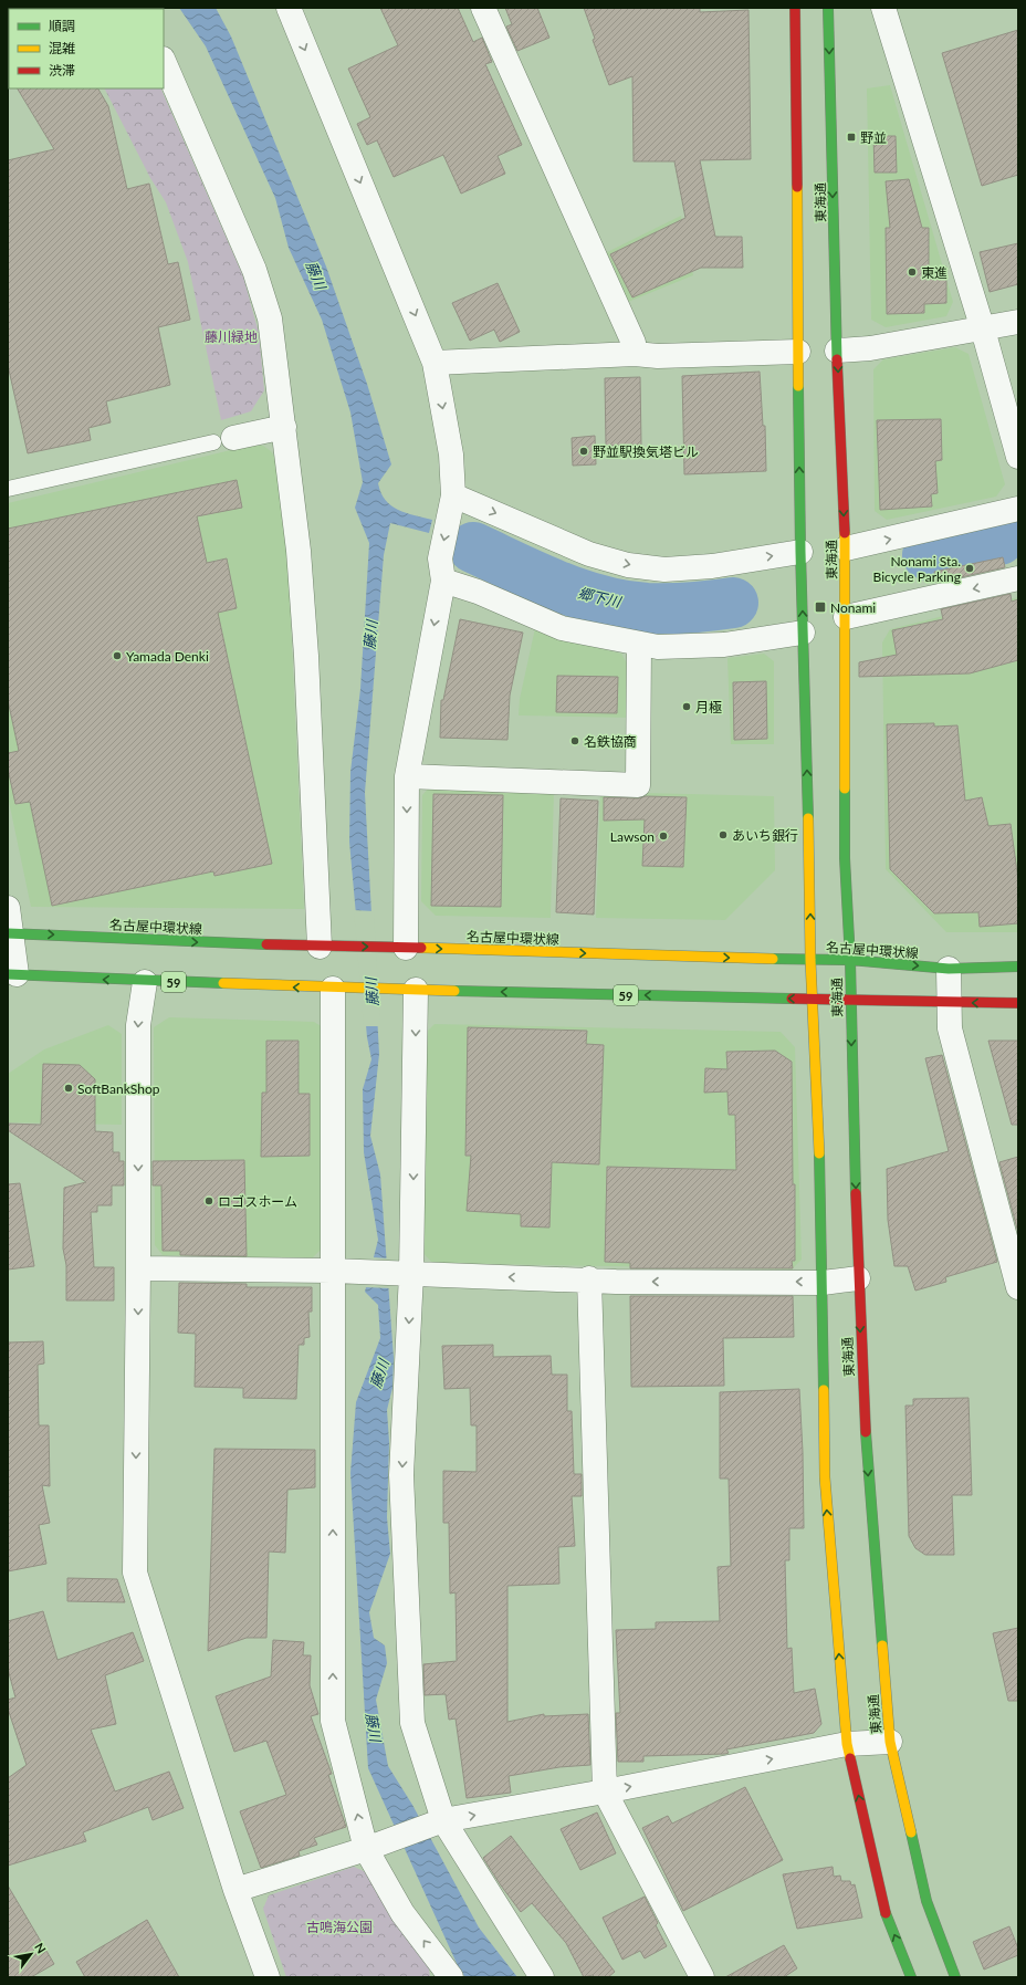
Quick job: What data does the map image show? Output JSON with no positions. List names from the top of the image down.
{
  "streets": {
    "main road": ["東海通", "名古屋中環状線", "59"]
  },
  "crossings": [
    ["東海通", "名古屋中環状線"],
    ["東海通", "59"]
  ],
  "water": ["藤川", "郷下川"],
  "parks": ["藤川緑地", "古鳴海公園"],
  "places": {
    "transit": ["野並", "Nonami"],
    "other": [
      "東進",
      "野並駅換気塔ビル",
      "Nonami Sta. Bicycle Parking",
      "Yamada Denki",
      "月極",
      "名鉄協商",
      "あいち銀行",
      "Lawson",
      "SoftBankShop",
      "ロゴスホーム"
    ]
  },
  "legend": ["順調", "混雑", "渋滞"],
  "north": "top right"
}
